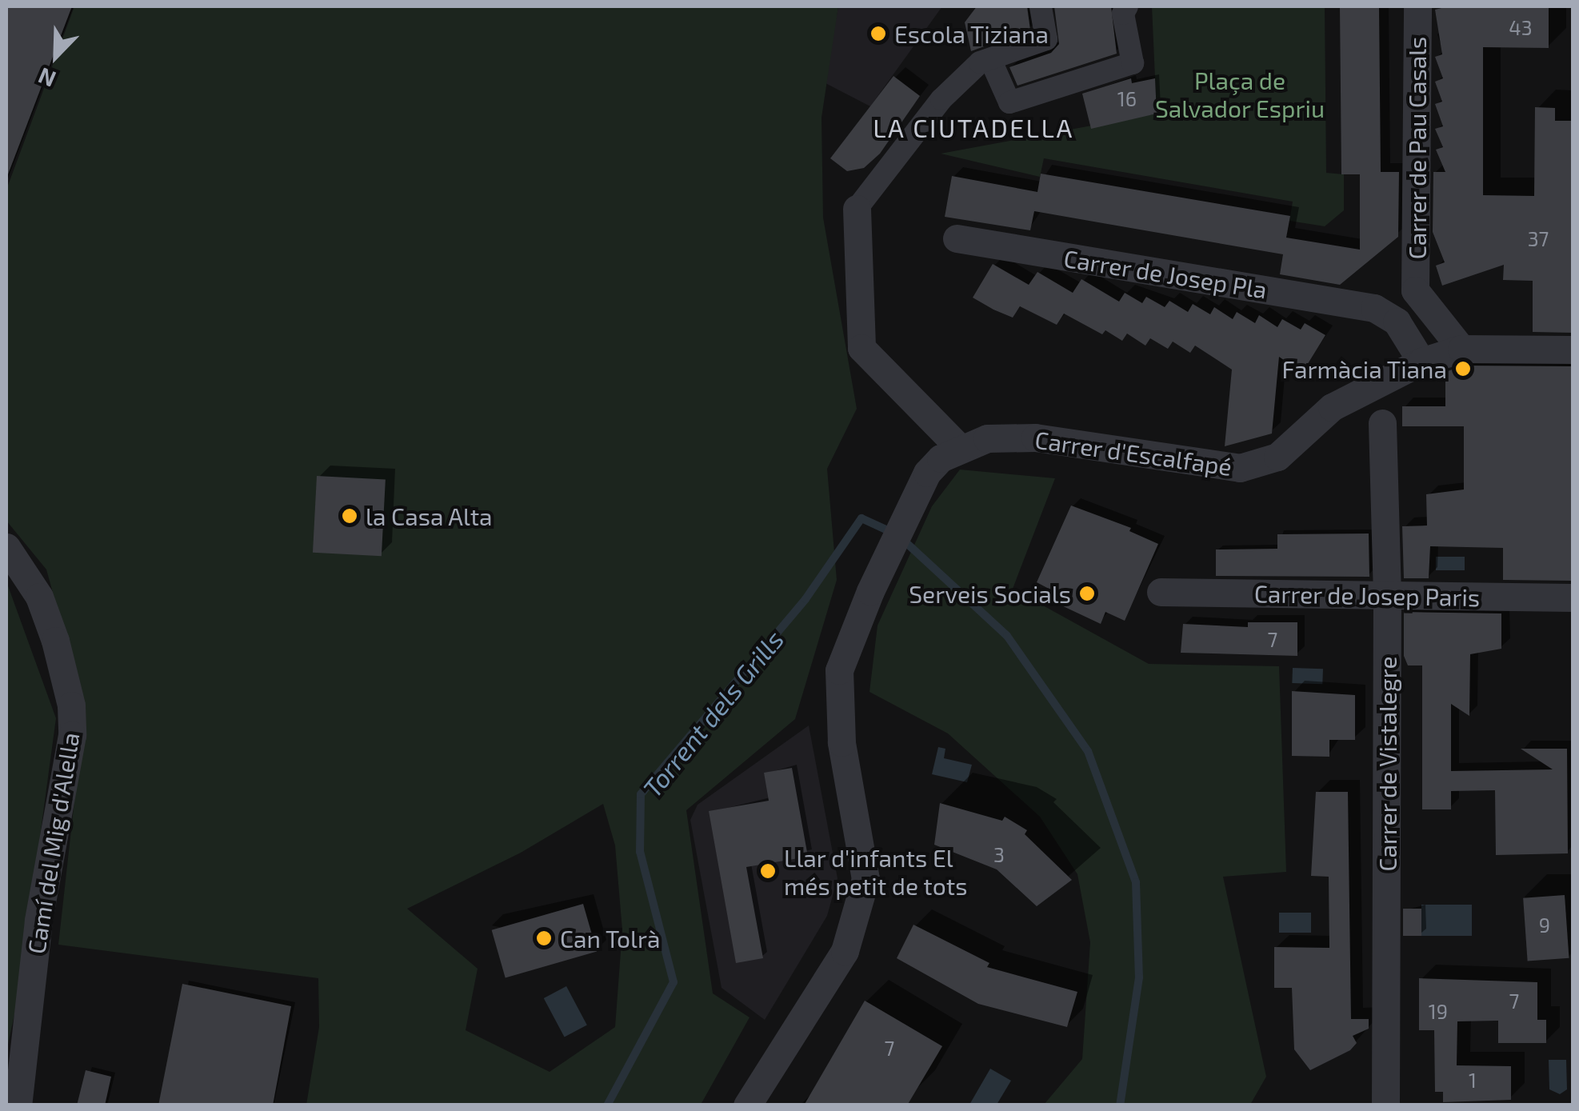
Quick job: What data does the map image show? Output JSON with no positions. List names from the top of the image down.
{
  "streets": {
    "street": [
      "Carrer de Pau Casals",
      "Carrer de Josep Pla",
      "Carrer d'Escalfapé",
      "Carrer de Josep Paris",
      "Carrer de Vistalegre",
      "Camí del Mig d'Alella"
    ]
  },
  "crossings": [
    ["Carrer de Josep Paris", "Carrer de Vistalegre"]
  ],
  "districts": ["LA CIUTADELLA"],
  "water": ["Torrent dels Grills"],
  "parks": ["Plaça de Salvador Espriu"],
  "places": [
    "Escola Tiziana",
    "Farmàcia Tiana",
    "la Casa Alta",
    "Serveis Socials",
    "Llar d'infants El més petit de tots",
    "Can Tolrà"
  ],
  "house_numbers": [
    "43",
    "16",
    "37",
    "7",
    "3",
    "9",
    "7",
    "19",
    "7",
    "1"
  ],
  "north": "bottom left"
}
